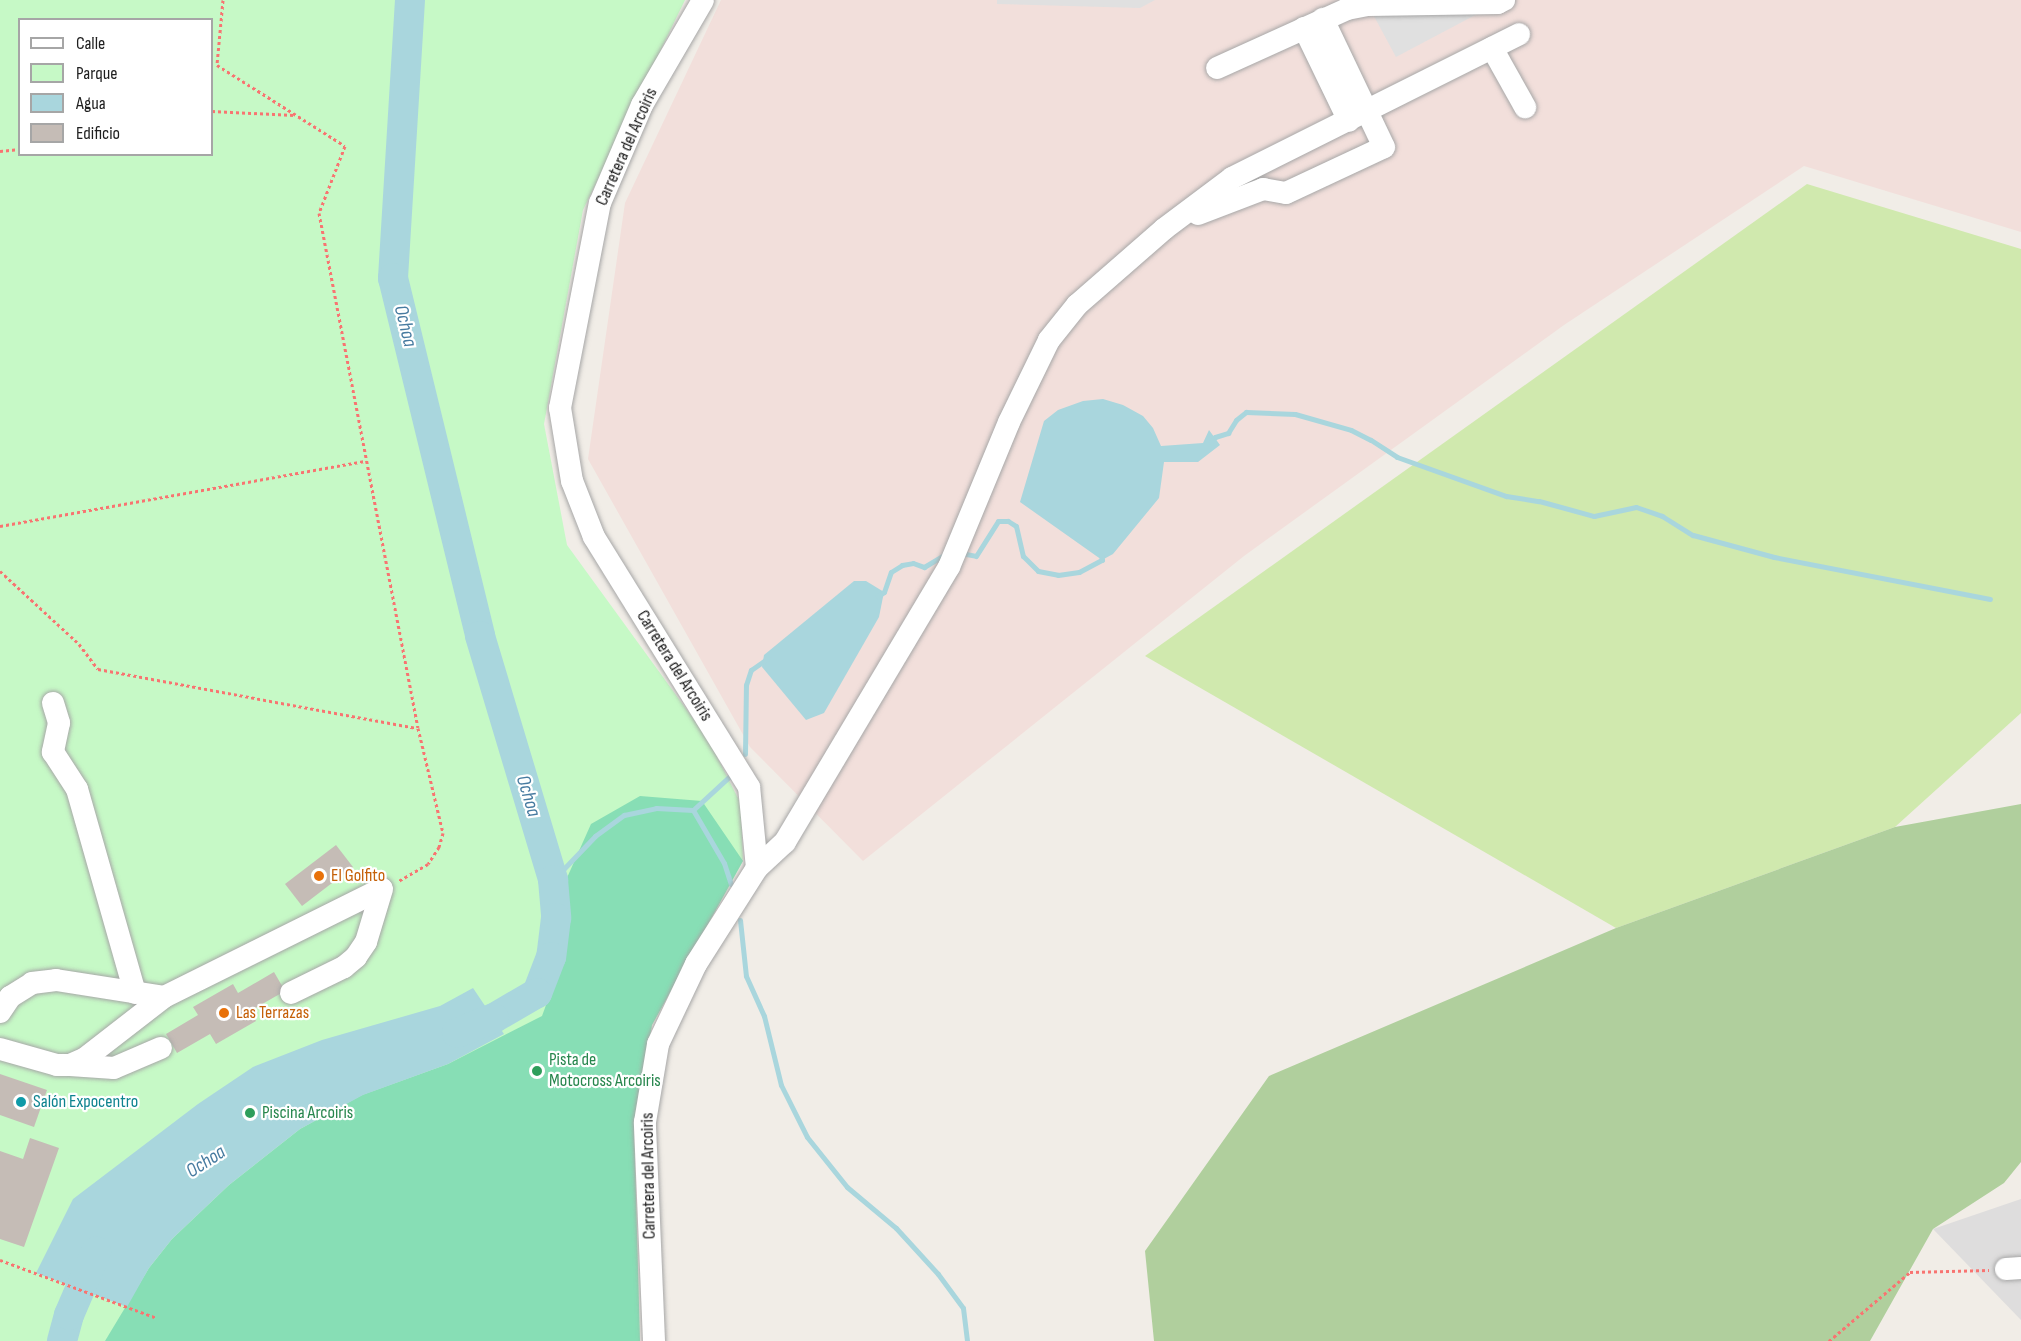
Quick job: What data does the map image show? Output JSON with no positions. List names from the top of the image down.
{
  "streets": {
    "street": ["Carretera del Arcoiris"]
  },
  "water": ["Ochoa"],
  "places": [
    "El Golfito",
    "Las Terrazas",
    "Pista de Motocross Arcoiris",
    "Salón Expocentro",
    "Piscina Arcoiris"
  ],
  "legend": [
    "Calle",
    "Parque",
    "Agua",
    "Edificio"
  ]
}
